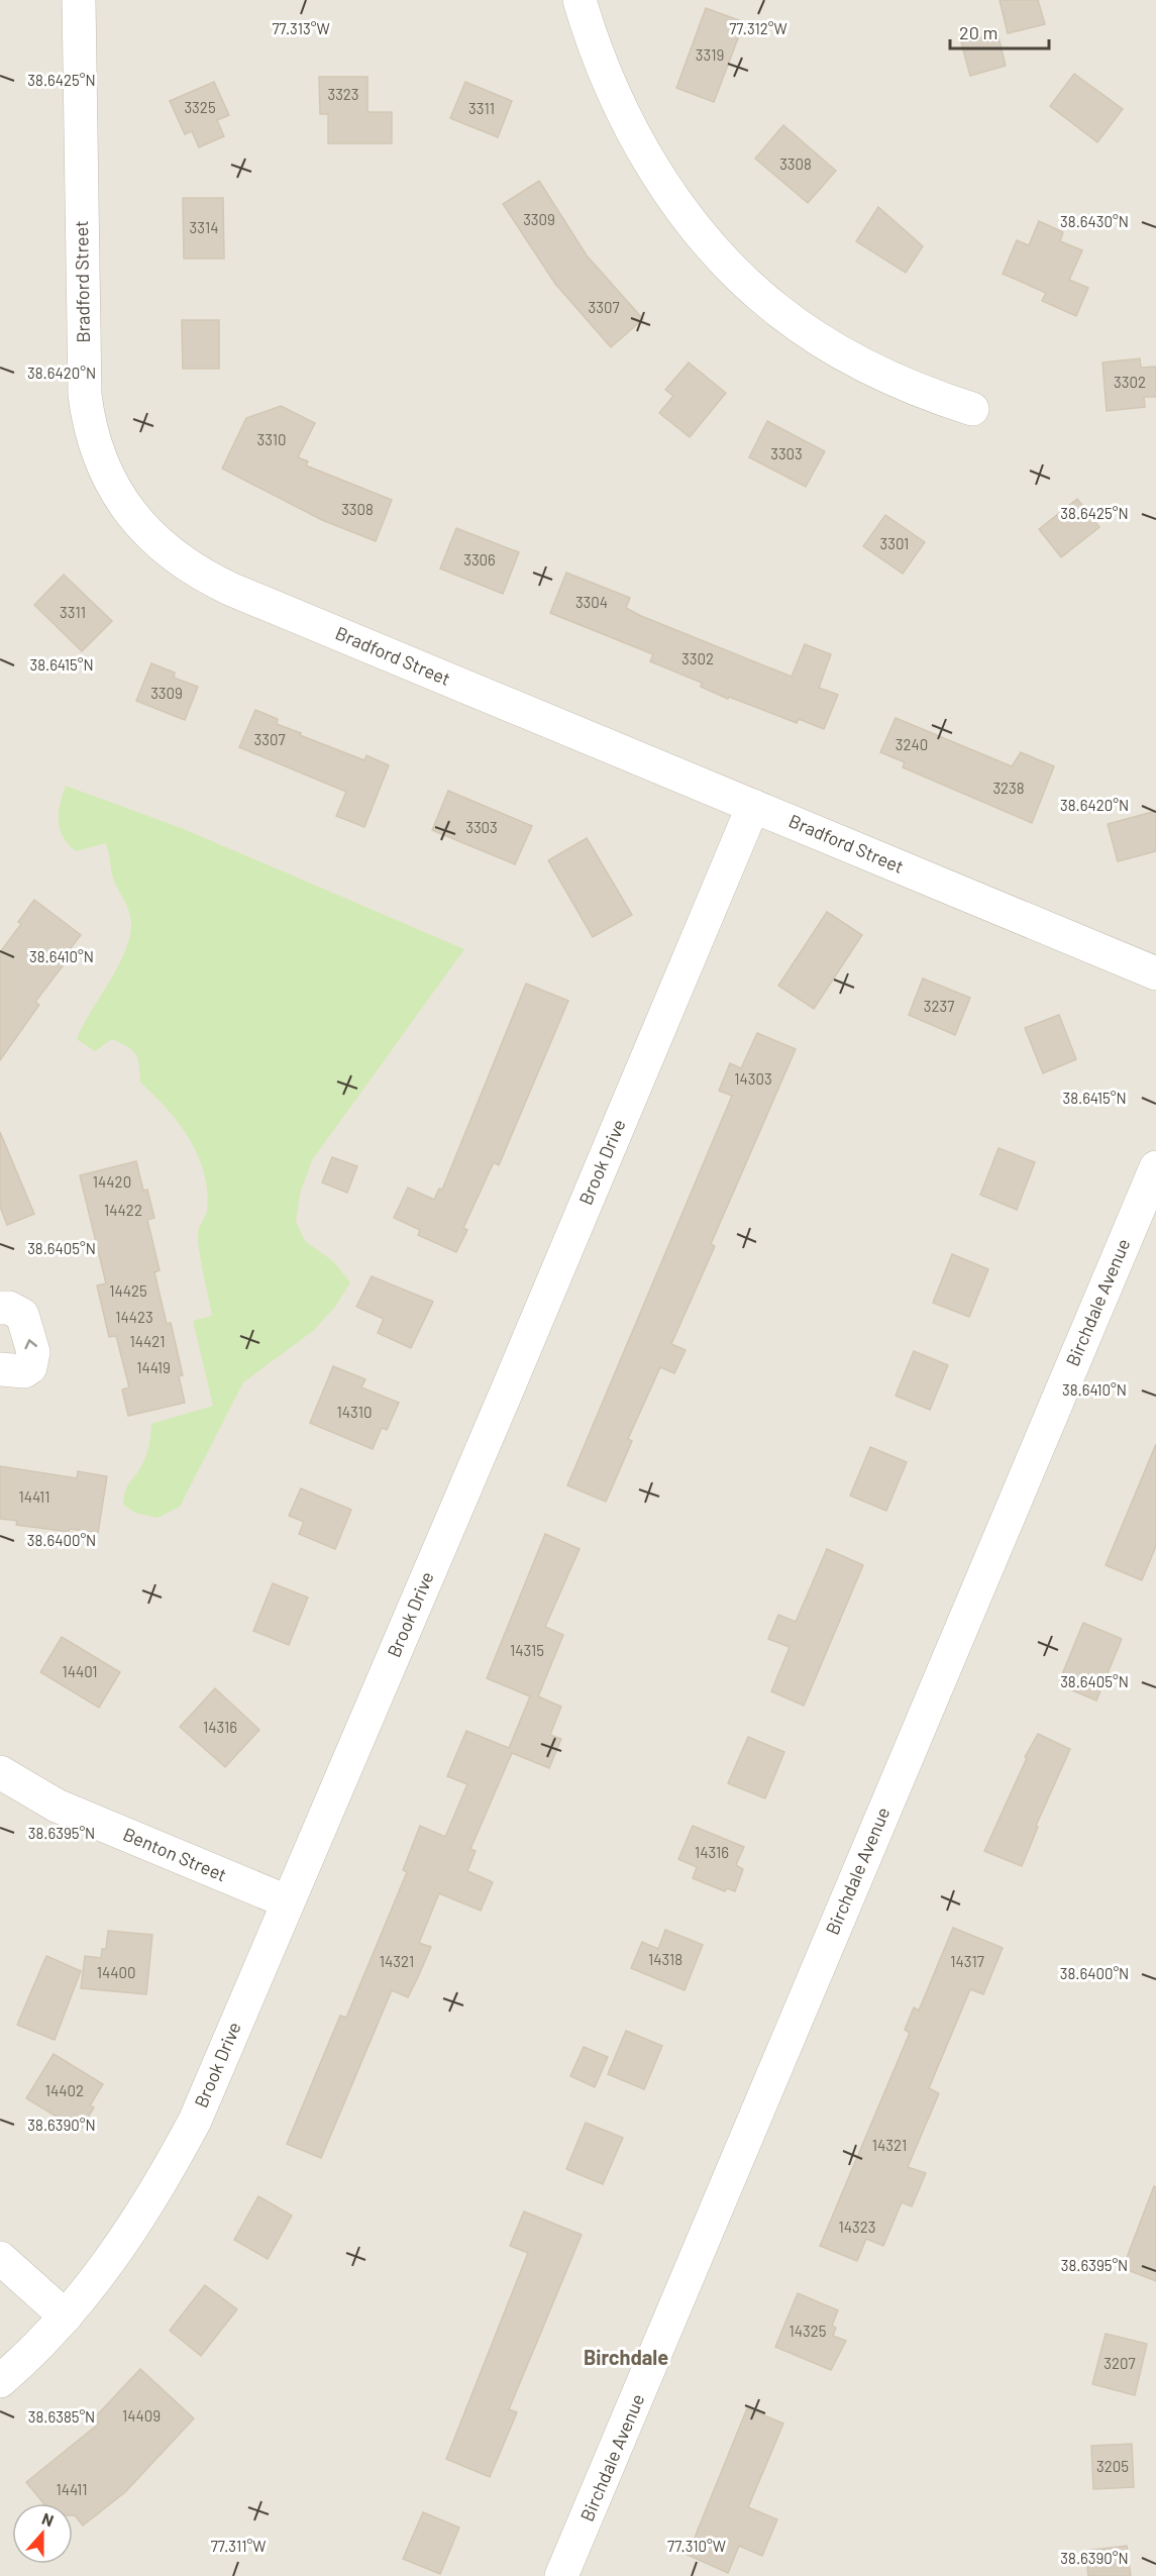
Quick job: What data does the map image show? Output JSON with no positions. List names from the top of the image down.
{
  "streets": {
    "street": [
      "Bradford Street",
      "Brook Drive",
      "Birchdale Avenue",
      "Benton Street"
    ]
  },
  "crossings": [
    ["Bradford Street", "Brook Drive"],
    ["Brook Drive", "Benton Street"]
  ],
  "districts": ["Birchdale"],
  "house_numbers": [
    "3319",
    "3323",
    "3325",
    "3311",
    "3308",
    "3309",
    "3314",
    "3307",
    "3302",
    "3310",
    "3303",
    "3308",
    "3301",
    "3306",
    "3304",
    "3311",
    "3302",
    "3309",
    "3307",
    "3240",
    "3238",
    "3303",
    "3237",
    "14303",
    "14420",
    "14422",
    "14425",
    "14423",
    "14421",
    "14419",
    "14310",
    "14411",
    "14315",
    "14401",
    "14316",
    "14316",
    "14318",
    "14321",
    "14317",
    "14400",
    "14402",
    "14321",
    "14323",
    "14325",
    "3207",
    "14409",
    "3205",
    "14411"
  ],
  "scale_bar": "20 m",
  "north": "top",
  "coordinates": [
    "77.312°W",
    "77.313°W",
    "38.6425°N",
    "38.6430°N",
    "38.6420°N",
    "38.6415°N",
    "38.6410°N",
    "38.6405°N",
    "38.6400°N",
    "38.6395°N",
    "38.6390°N",
    "38.6385°N",
    "77.311°W",
    "77.310°W"
  ]
}
